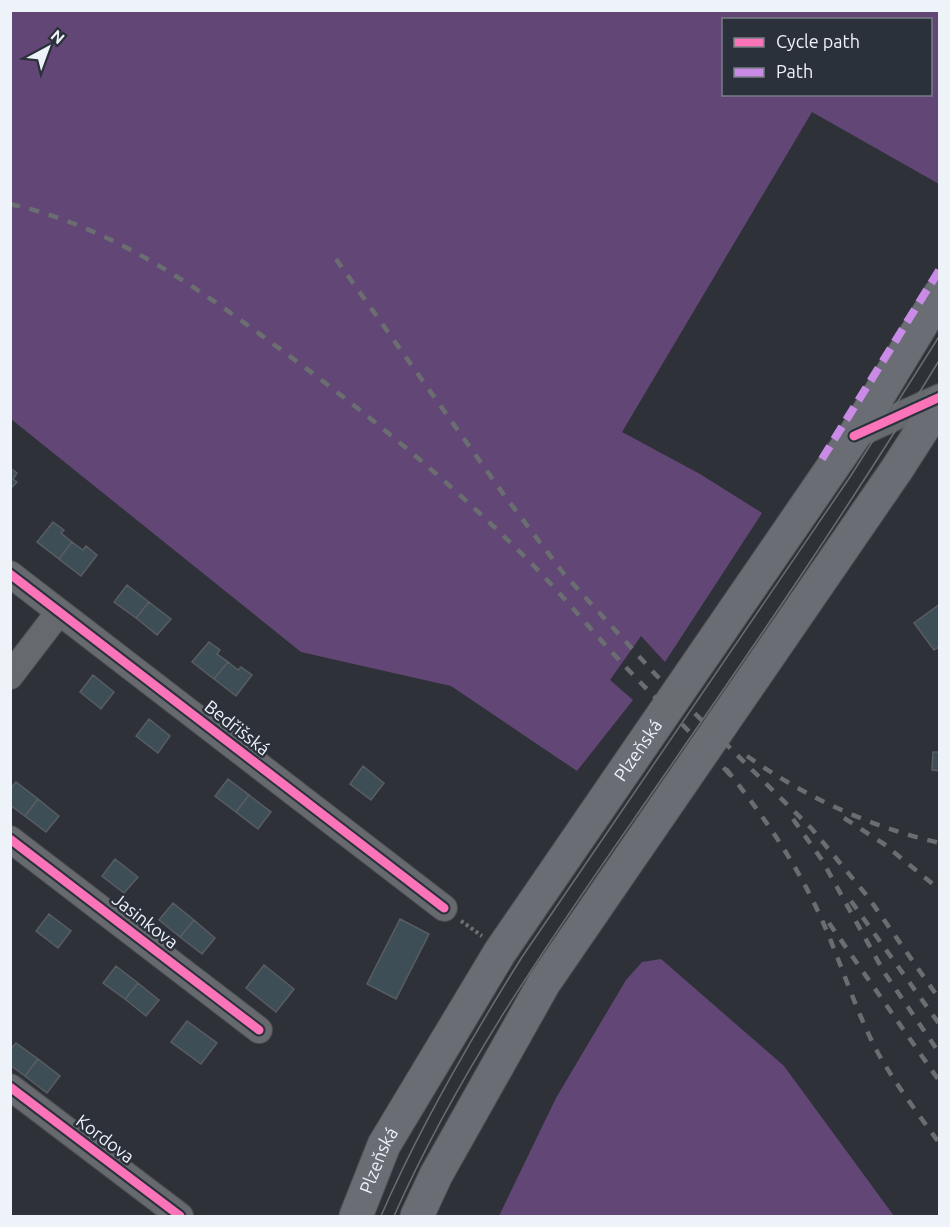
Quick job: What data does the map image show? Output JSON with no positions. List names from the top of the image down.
{
  "streets": {
    "main road": ["Plzeňská"],
    "street": ["Bedřišská", "Jasinkova", "Kordova"]
  },
  "legend": ["Cycle path", "Path"],
  "north": "top right"
}
